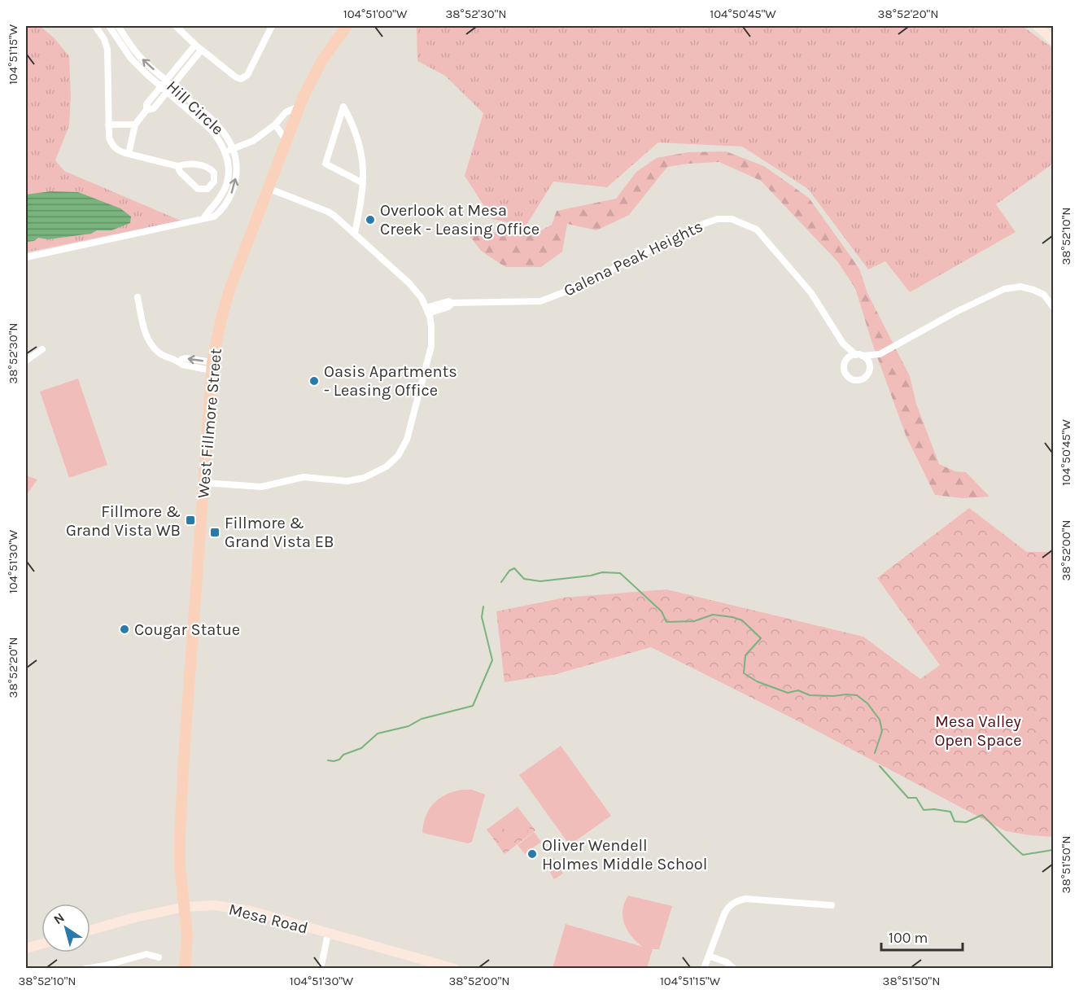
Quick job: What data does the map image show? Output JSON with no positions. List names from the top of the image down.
{
  "streets": {
    "main road": ["West Fillmore Street", "Mesa Road"],
    "street": ["Hill Circle", "Galena Peak Heights"]
  },
  "crossings": [
    ["West Fillmore Street", "Mesa Road"]
  ],
  "parks": ["Mesa Valley Open Space"],
  "places": {
    "other": [
      "Overlook at Mesa Creek - Leasing Office",
      "Oasis Apartments - Leasing Office",
      "Cougar Statue",
      "Oliver Wendell Holmes Middle School"
    ],
    "transit": ["Fillmore & Grand Vista WB", "Fillmore & Grand Vista EB"]
  },
  "scale_bar": "100 m",
  "north": "top left",
  "coordinates": [
    "104°51'00\"W",
    "38°52'30\"N",
    "104°50'45\"W",
    "38°52'20\"N",
    "104°51'15\"W",
    "38°52'10\"N",
    "38°52'00\"N",
    "104°51'30\"W",
    "38°51'50\"N"
  ]
}
